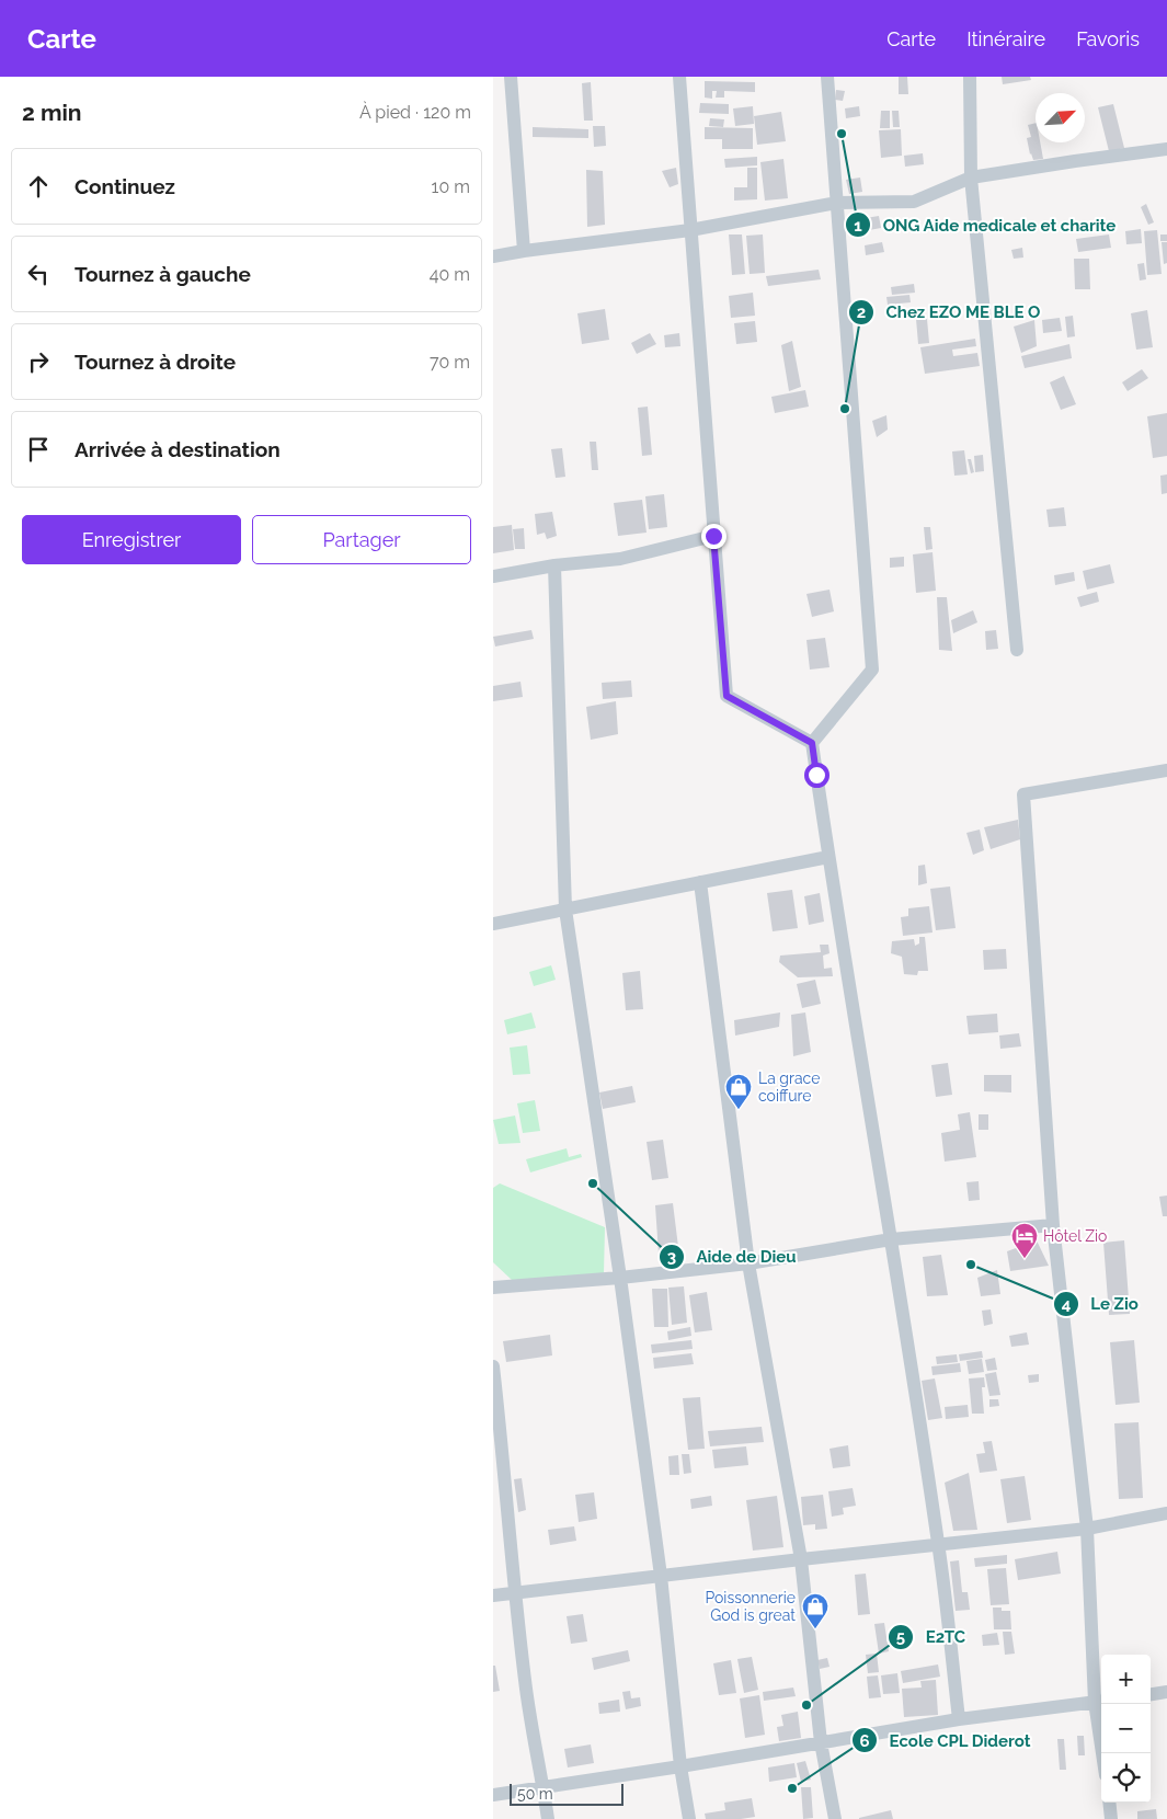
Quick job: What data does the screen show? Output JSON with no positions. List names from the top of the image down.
{
  "places": {
    "other": [
      "ONG Aide medicale et charite",
      "Chez EZO ME BLE O",
      "Aide de Dieu",
      "Le Zio",
      "E2TC",
      "Ecole CPL Diderot"
    ],
    "shop": ["La grace coiffure", "Poissonnerie God is great"],
    "hotel": ["Hôtel Zio"]
  },
  "scale_bar": "50 m",
  "north": "top right",
  "page": {
    "header": "Carte",
    "nav": ["Carte", "Itinéraire", "Favoris"],
    "heading": ["2 min", "À pied · 120 m"],
    "list": [
      ["Continuez", "10 m"],
      ["Tournez à gauche", "40 m"],
      ["Tournez à droite", "70 m"],
      "Arrivée à destination"
    ],
    "buttons": ["Enregistrer", "Partager"],
    "map_buttons": ["+", "−"],
    "scale": "50 m"
  }
}
